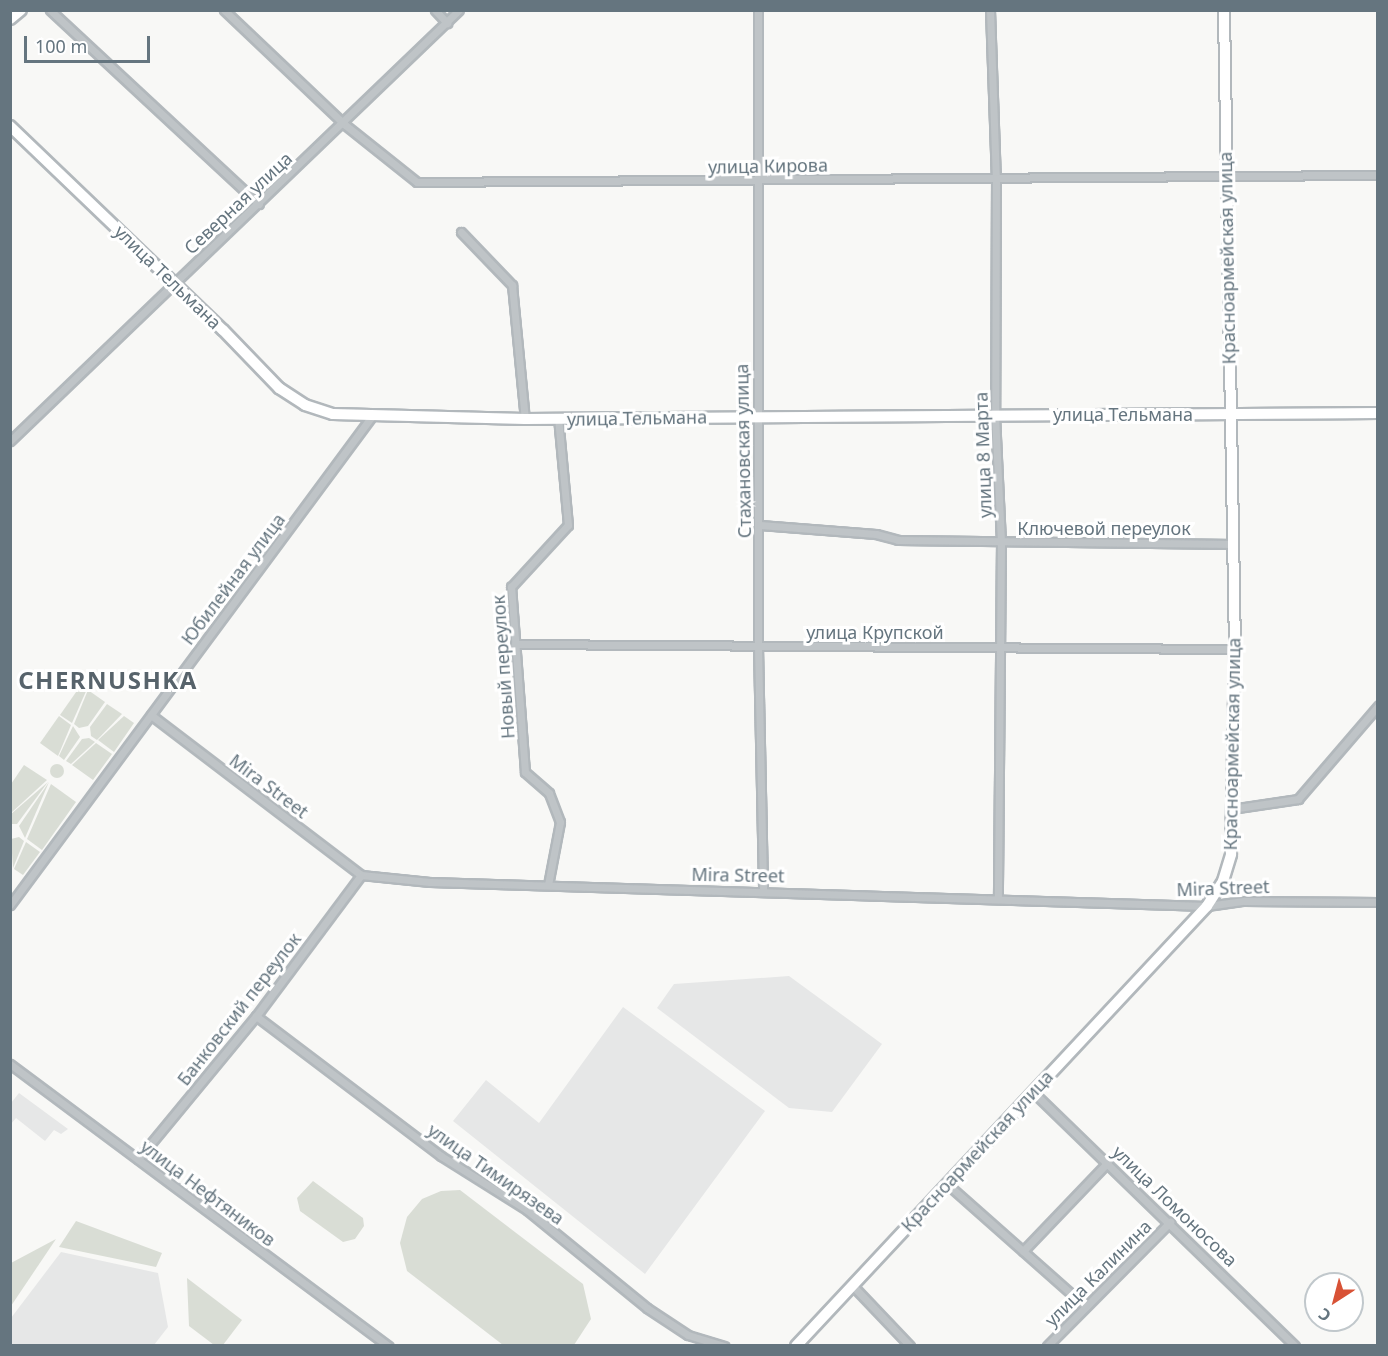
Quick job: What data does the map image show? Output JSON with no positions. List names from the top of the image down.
{
  "streets": {
    "street": [
      "улица Кирова",
      "Северная улица",
      "Красноармейская улица",
      "улица Тельмана",
      "Стахановская улица",
      "улица 8 Марта",
      "Ключевой переулок",
      "Юбилейная улица",
      "улица Крупской",
      "Новый переулок",
      "Mira Street",
      "Банковский переулок",
      "улица Тимирязева",
      "улица Нефтяников",
      "улица Ломоносова",
      "улица Калинина"
    ]
  },
  "crossings": [
    ["улица Кирова", "Северная улица"],
    ["улица Кирова", "Красноармейская улица"],
    ["улица Кирова", "Стахановская улица"],
    ["улица Кирова", "улица 8 Марта"],
    ["Северная улица", "улица Тельмана"],
    ["Красноармейская улица", "улица Тельмана"],
    ["Красноармейская улица", "Ключевой переулок"],
    ["Красноармейская улица", "улица Крупской"],
    ["Красноармейская улица", "Mira Street"],
    ["Красноармейская улица", "улица Ломоносова"],
    ["улица Тельмана", "Стахановская улица"],
    ["улица Тельмана", "улица 8 Марта"],
    ["улица Тельмана", "Юбилейная улица"],
    ["улица Тельмана", "Новый переулок"],
    ["Стахановская улица", "Ключевой переулок"],
    ["Стахановская улица", "улица Крупской"],
    ["Стахановская улица", "Mira Street"],
    ["улица 8 Марта", "Ключевой переулок"],
    ["улица 8 Марта", "улица Крупской"],
    ["улица 8 Марта", "Mira Street"],
    ["Юбилейная улица", "Mira Street"],
    ["улица Крупской", "Новый переулок"],
    ["Новый переулок", "Mira Street"],
    ["Mira Street", "Банковский переулок"],
    ["Банковский переулок", "улица Тимирязева"],
    ["Банковский переулок", "улица Нефтяников"],
    ["улица Ломоносова", "улица Калинина"]
  ],
  "districts": ["CHERNUSHKA"],
  "scale_bar": "100 m",
  "north": "bottom left"
}
